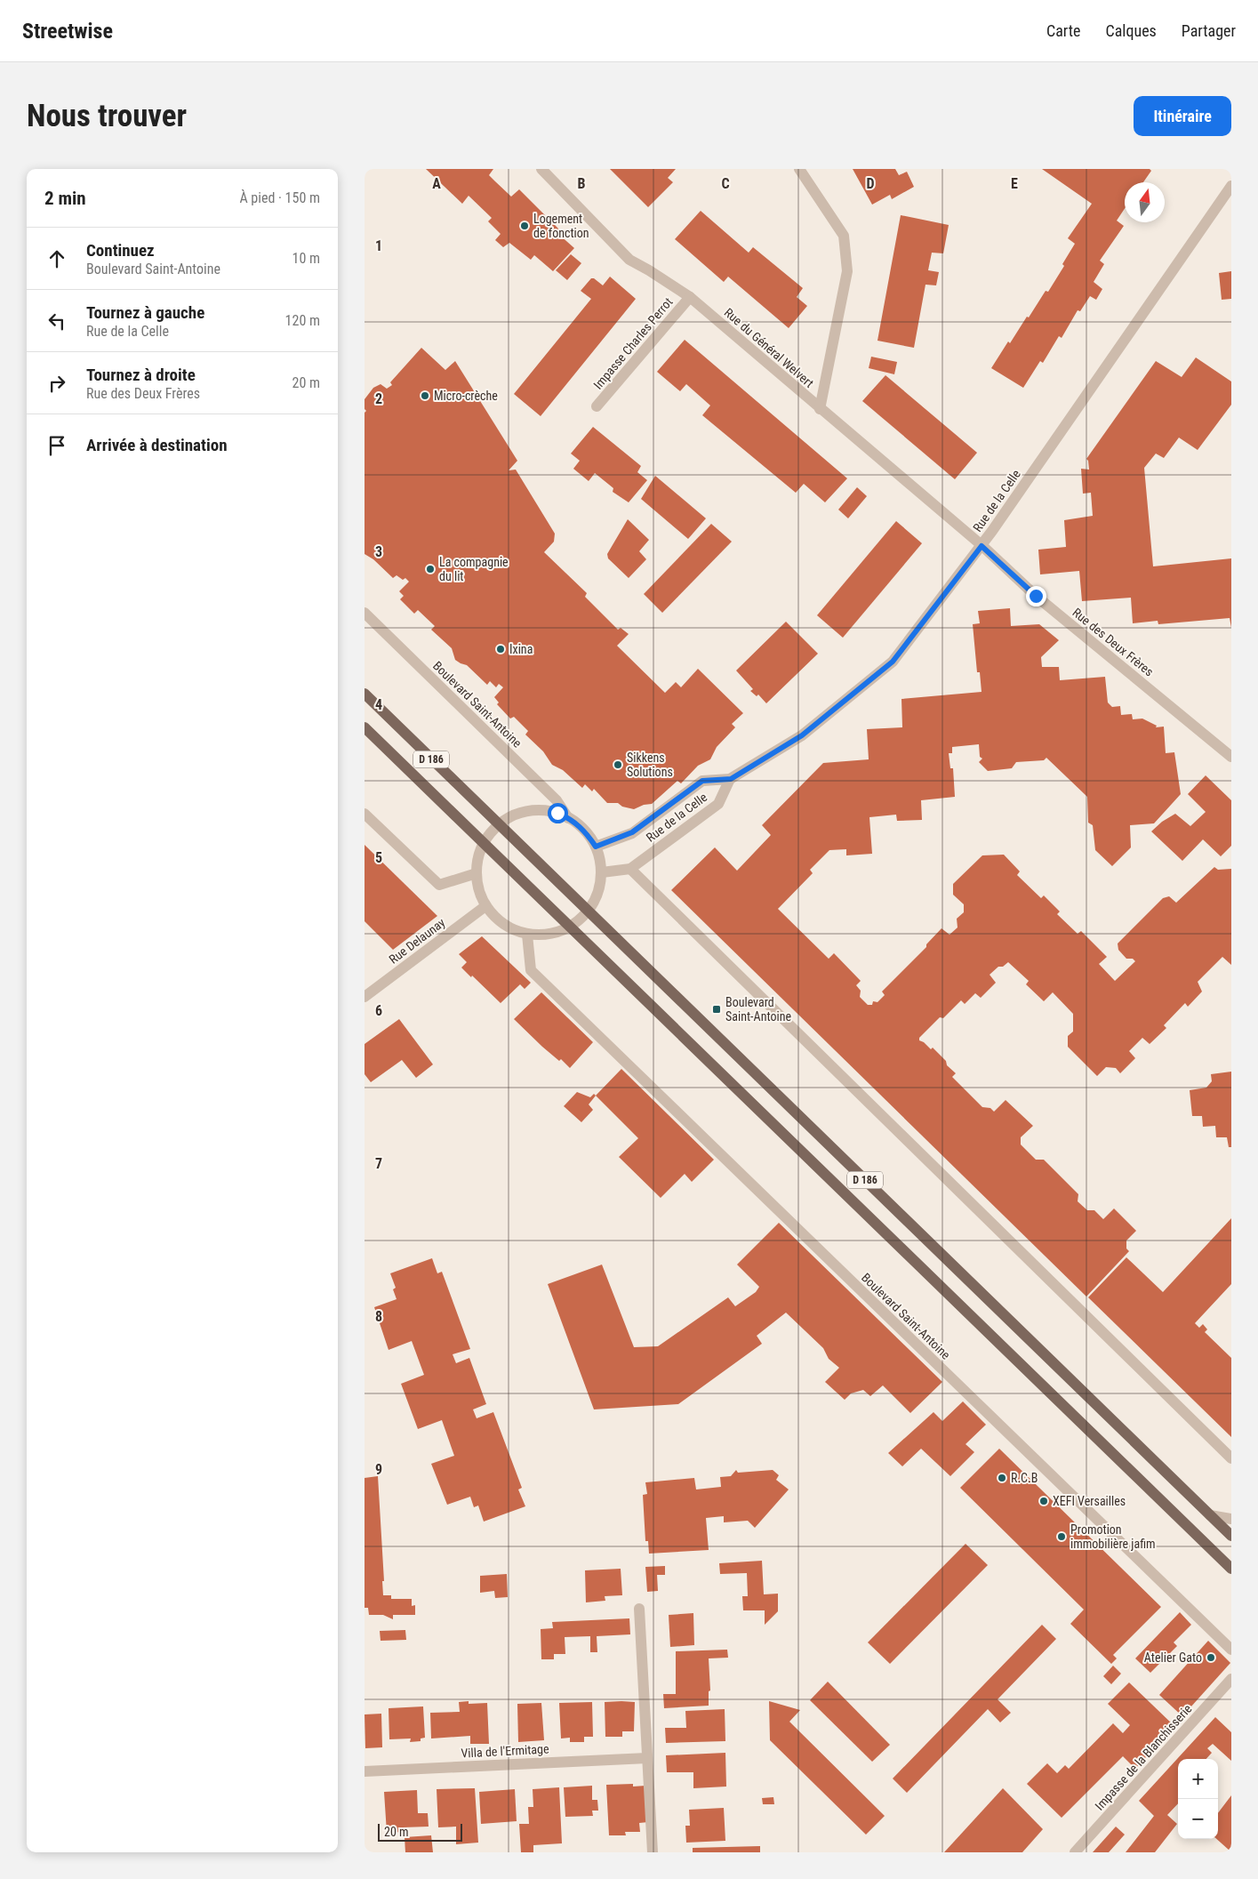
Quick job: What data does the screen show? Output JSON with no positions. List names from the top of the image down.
{
  "streets": {
    "main road": ["D 186"],
    "street": [
      "Impasse Charles Perrot",
      "Rue du Général Welvert",
      "Rue de la Celle",
      "Rue des Deux Frères",
      "Boulevard Saint-Antoine",
      "Rue Delaunay",
      "Villa de l'Ermitage",
      "Impasse de la Blanchisserie"
    ]
  },
  "crossings": [
    ["Impasse Charles Perrot", "Rue du Général Welvert"],
    ["Rue du Général Welvert", "Rue de la Celle"],
    ["Rue du Général Welvert", "Rue des Deux Frères"],
    ["Rue de la Celle", "Rue des Deux Frères"],
    ["Rue de la Celle", "Boulevard Saint-Antoine"],
    ["Boulevard Saint-Antoine", "D 186"],
    ["Boulevard Saint-Antoine", "Rue Delaunay"]
  ],
  "places": {
    "other": [
      "Logement de fonction",
      "Micro-crèche",
      "La compagnie du lit",
      "Ixina",
      "Sikkens Solutions",
      "R.C.B",
      "XEFI Versailles",
      "Promotion immobilière jafim",
      "Atelier Gato"
    ],
    "transit": ["Boulevard Saint-Antoine"]
  },
  "scale_bar": "20 m",
  "north": "top",
  "page": {
    "header": "Streetwise",
    "nav": ["Carte", "Calques", "Partager"],
    "buttons": "Itinéraire",
    "title": "Nous trouver",
    "heading": ["2 min", "À pied · 150 m"],
    "list": [
      ["Continuez", "Boulevard Saint-Antoine", "10 m"],
      ["Tournez à gauche", "Rue de la Celle", "120 m"],
      ["Tournez à droite", "Rue des Deux Frères", "20 m"],
      "Arrivée à destination"
    ],
    "map_buttons": ["+", "−"],
    "scale": "20 m"
  },
  "grid": {
    "columns": [
      "A",
      "B",
      "C",
      "D",
      "E"
    ],
    "rows": [
      "1",
      "2",
      "3",
      "4",
      "5",
      "6",
      "7",
      "8",
      "9"
    ]
  }
}
